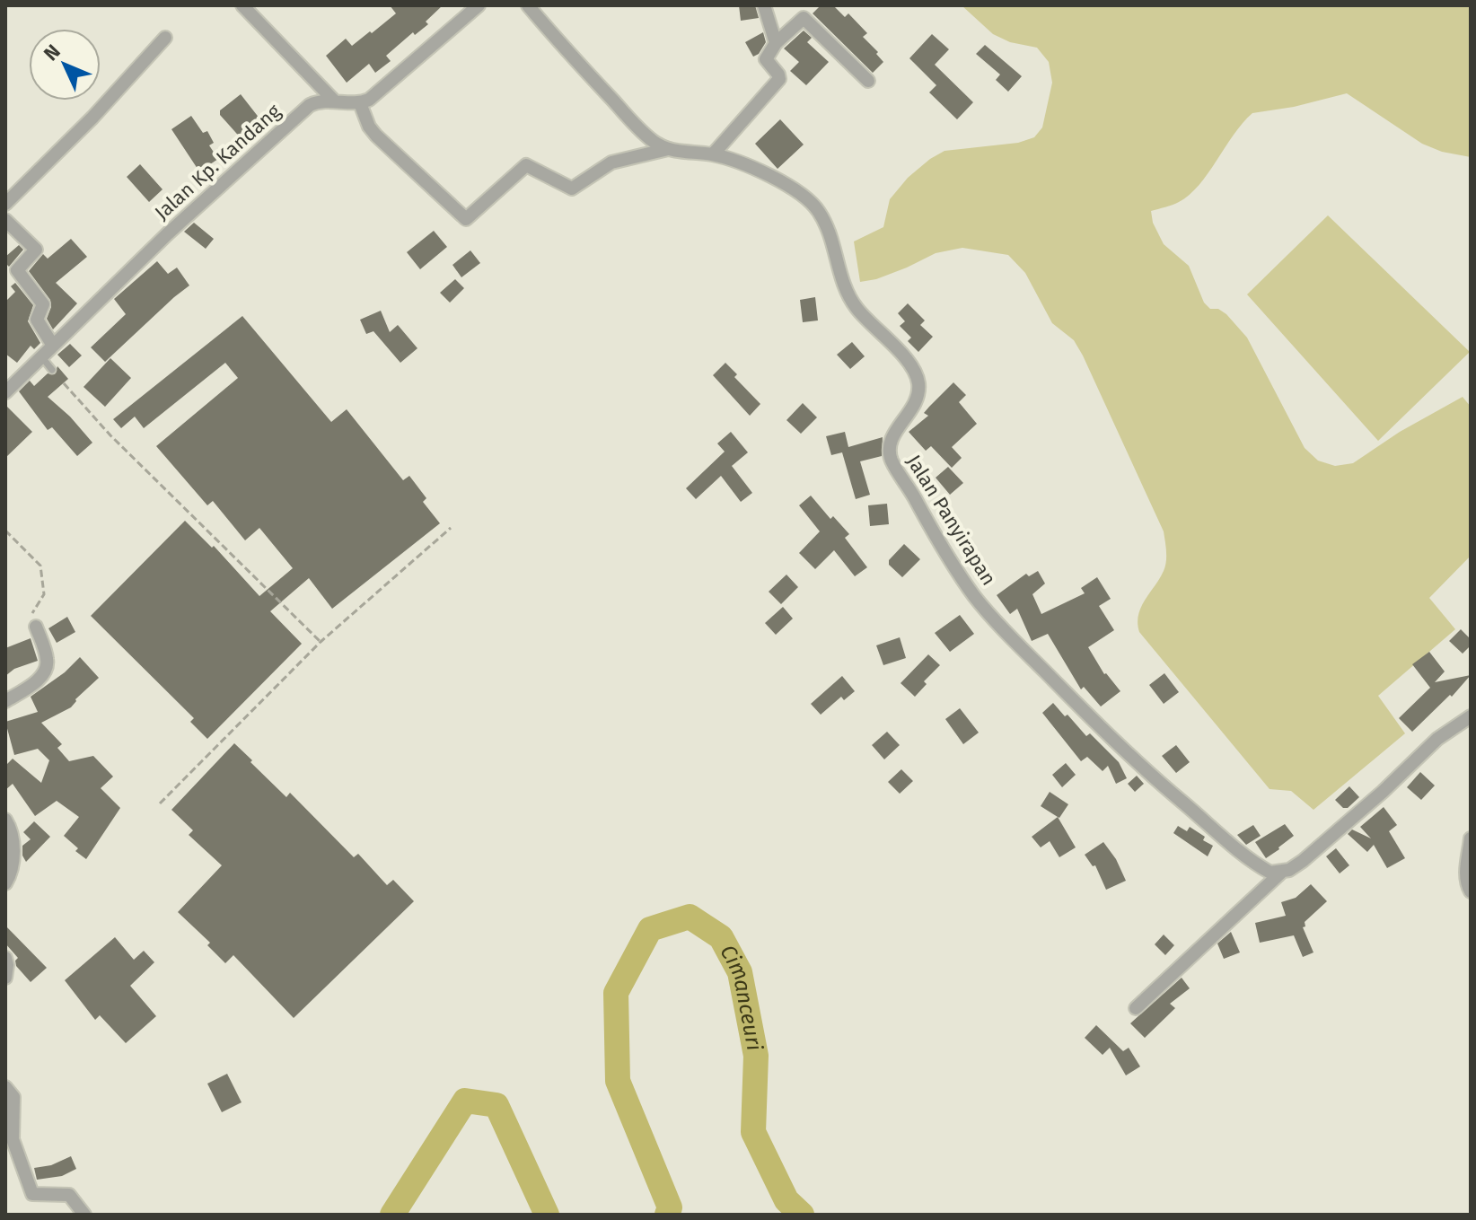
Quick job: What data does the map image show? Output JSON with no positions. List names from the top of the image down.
{
  "streets": {
    "street": ["Jalan Kp. Kandang", "Jalan Panyirapan"]
  },
  "water": ["Cimanceuri"],
  "north": "top left"
}
